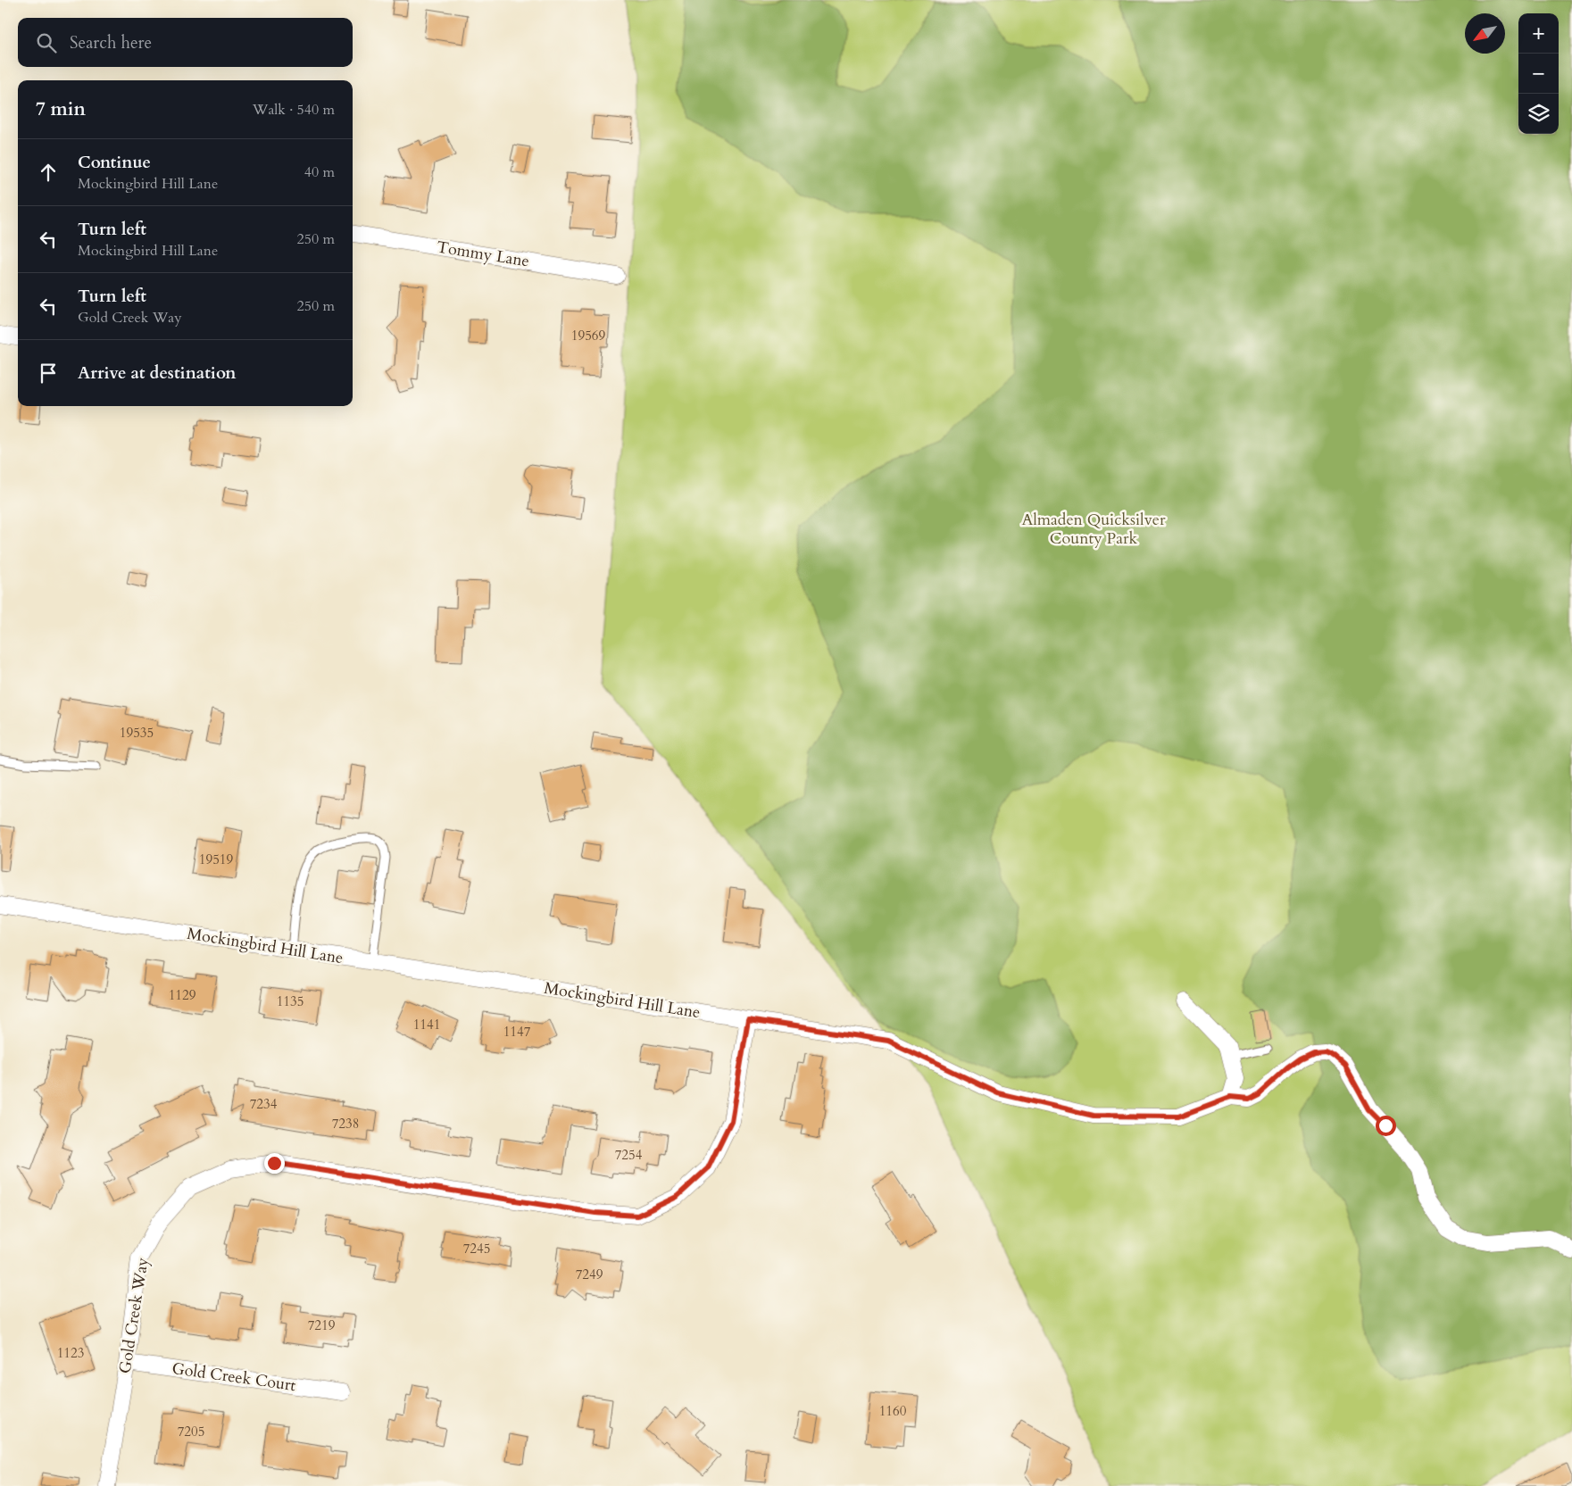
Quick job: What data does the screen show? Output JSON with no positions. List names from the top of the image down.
{
  "streets": {
    "street": [
      "Tommy Lane",
      "Mockingbird Hill Lane",
      "Gold Creek Way",
      "Gold Creek Court"
    ]
  },
  "crossings": [
    ["Mockingbird Hill Lane", "Gold Creek Way"],
    ["Gold Creek Way", "Gold Creek Court"]
  ],
  "parks": ["Almaden Quicksilver County Park"],
  "house_numbers": [
    "19569",
    "19535",
    "19519",
    "1129",
    "1135",
    "1141",
    "1147",
    "7234",
    "7238",
    "7254",
    "7245",
    "7249",
    "7219",
    "1123",
    "1160",
    "7205"
  ],
  "north": "bottom left",
  "page": {
    "map_buttons": ["+", "−"],
    "search": "Search here",
    "heading": ["7 min", "Walk · 540 m"],
    "list": [
      ["Continue", "Mockingbird Hill Lane", "40 m"],
      ["Turn left", "Mockingbird Hill Lane", "250 m"],
      ["Turn left", "Gold Creek Way", "250 m"],
      "Arrive at destination"
    ]
  }
}
